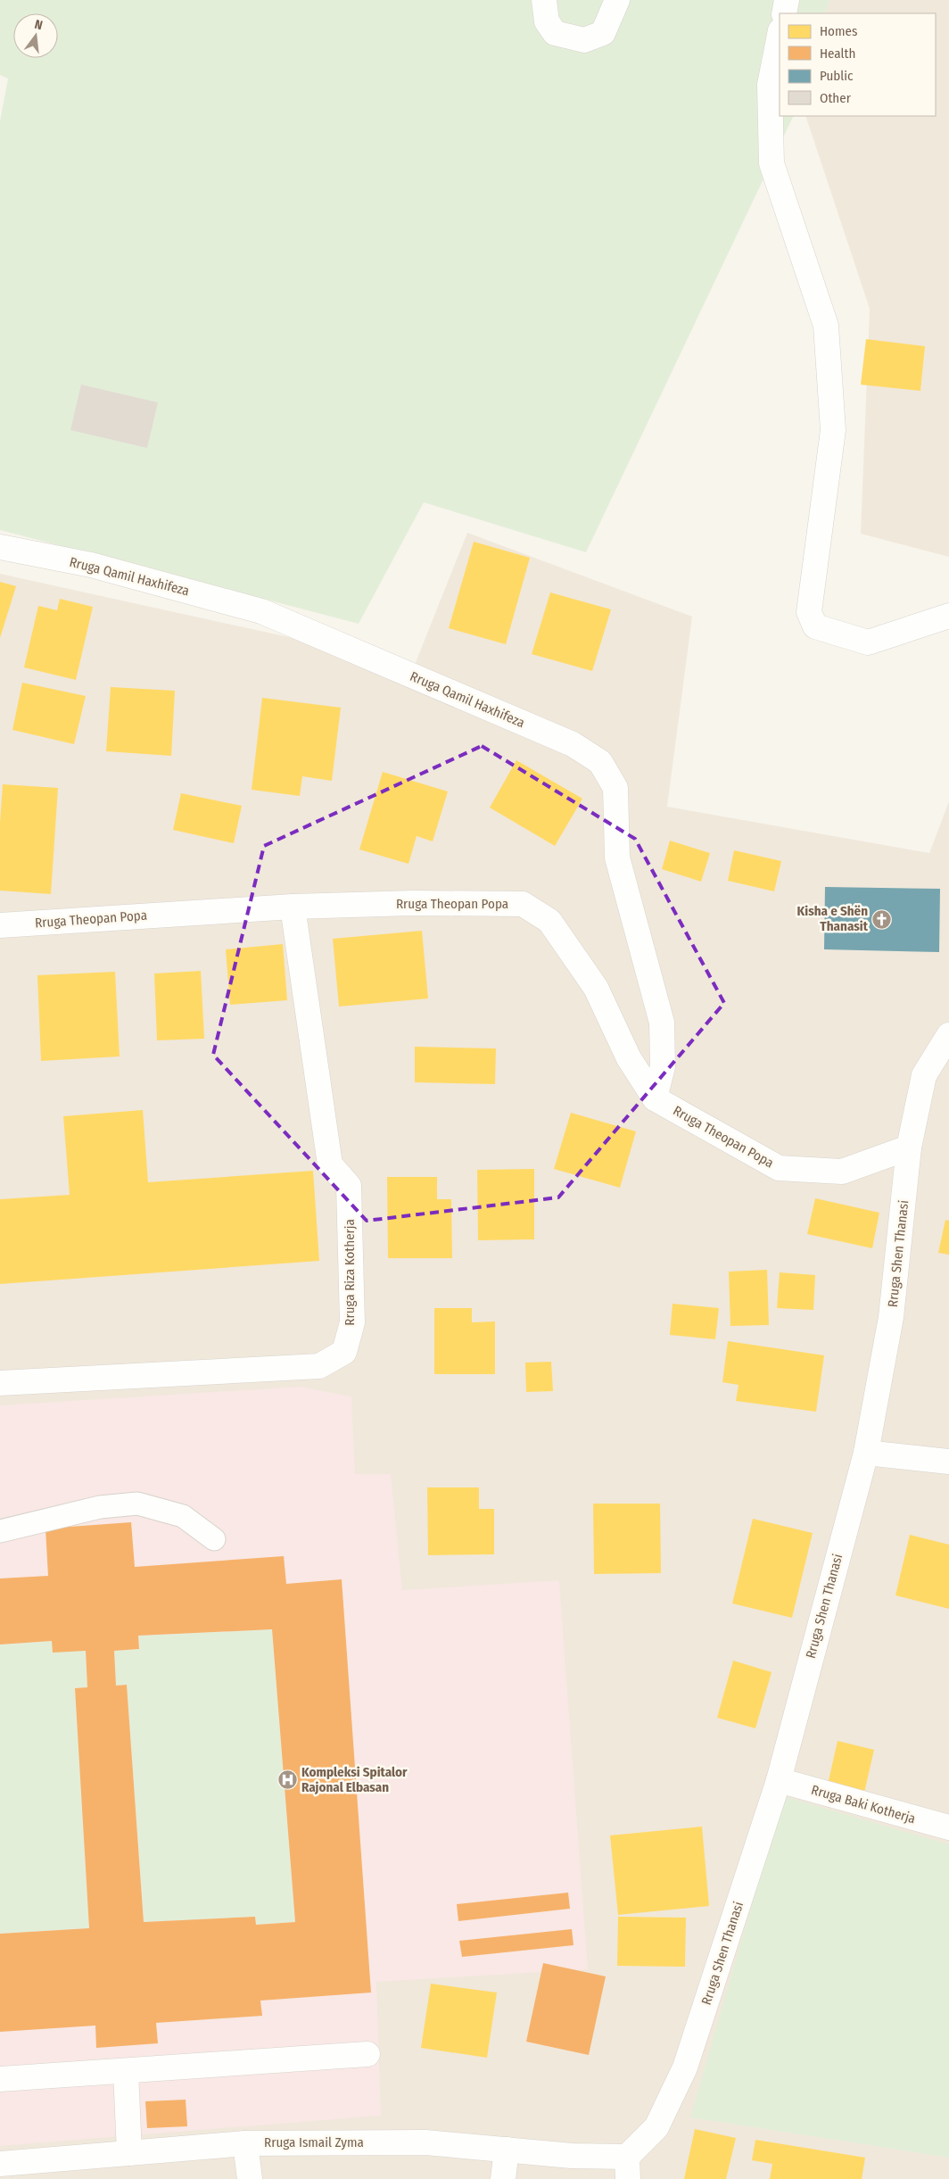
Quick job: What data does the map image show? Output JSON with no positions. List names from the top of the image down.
{
  "streets": {
    "street": [
      "Rruga Qamil Haxhifeza",
      "Rruga Theopan Popa",
      "Rruga Shen Thanasi",
      "Rruga Riza Kotherja",
      "Rruga Baki Kotherja",
      "Rruga Ismail Zyma"
    ]
  },
  "crossings": [
    ["Rruga Qamil Haxhifeza", "Rruga Theopan Popa"],
    ["Rruga Theopan Popa", "Rruga Shen Thanasi"],
    ["Rruga Theopan Popa", "Rruga Riza Kotherja"],
    ["Rruga Shen Thanasi", "Rruga Baki Kotherja"],
    ["Rruga Shen Thanasi", "Rruga Ismail Zyma"]
  ],
  "places": {
    "church": ["Kisha e Shën Thanasit"],
    "hospital": ["Kompleksi Spitalor Rajonal Elbasan"]
  },
  "legend": [
    "Homes",
    "Health",
    "Public",
    "Other"
  ],
  "north": "top"
}
